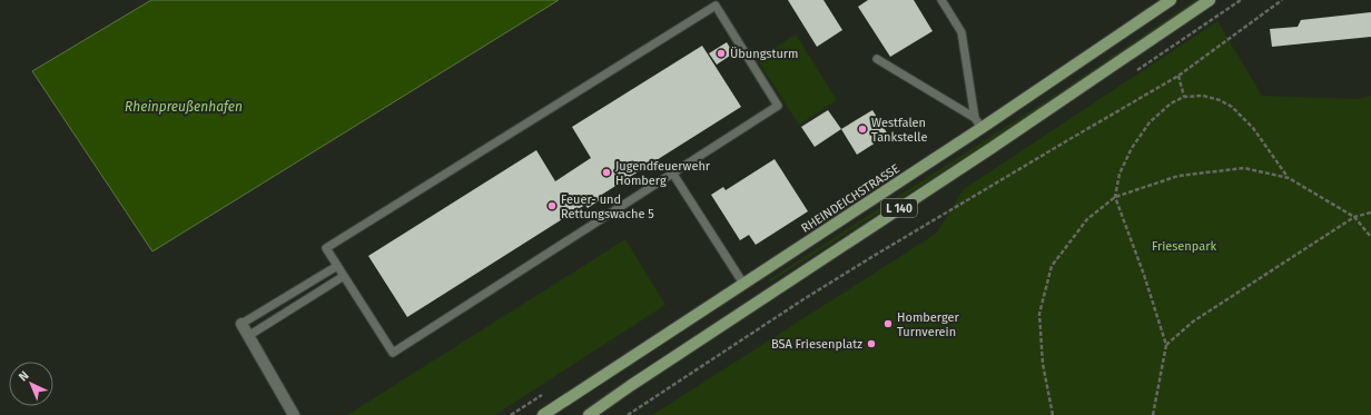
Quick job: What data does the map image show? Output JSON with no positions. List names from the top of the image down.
{
  "streets": {
    "main road": ["RHEINDEICHSTRASSE", "L 140"]
  },
  "water": ["Rheinpreußenhafen"],
  "parks": ["Friesenpark"],
  "places": [
    "Übungsturm",
    "Westfalen Tankstelle",
    "Jugendfeuerwehr Homberg",
    "Feuer- und Rettungswache 5",
    "Homberger Turnverein",
    "BSA Friesenplatz"
  ],
  "north": "top left"
}
